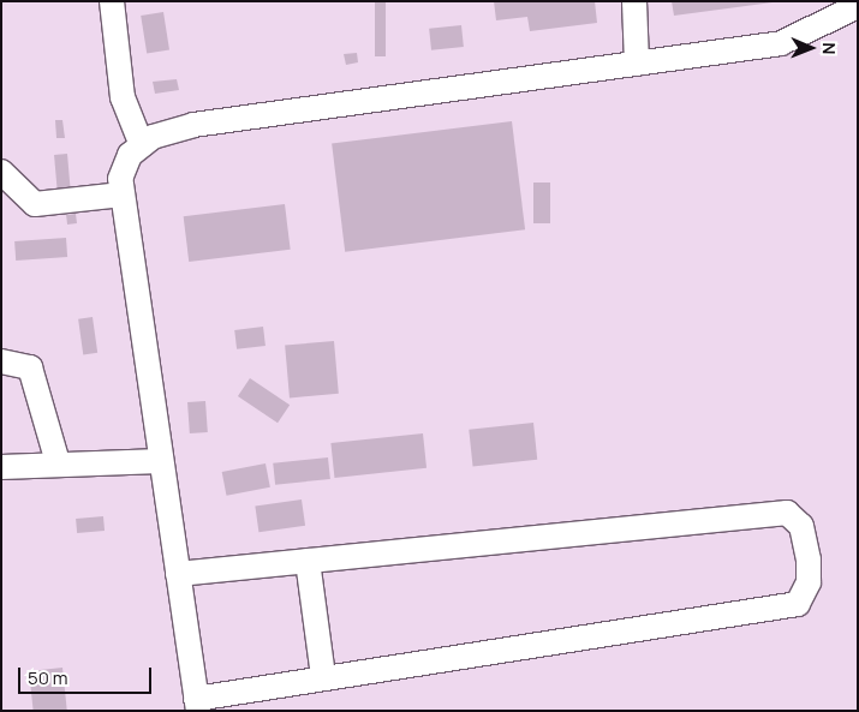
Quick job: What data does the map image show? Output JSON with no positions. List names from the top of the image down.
{
  "scale_bar": "50 m",
  "north": "right"
}
